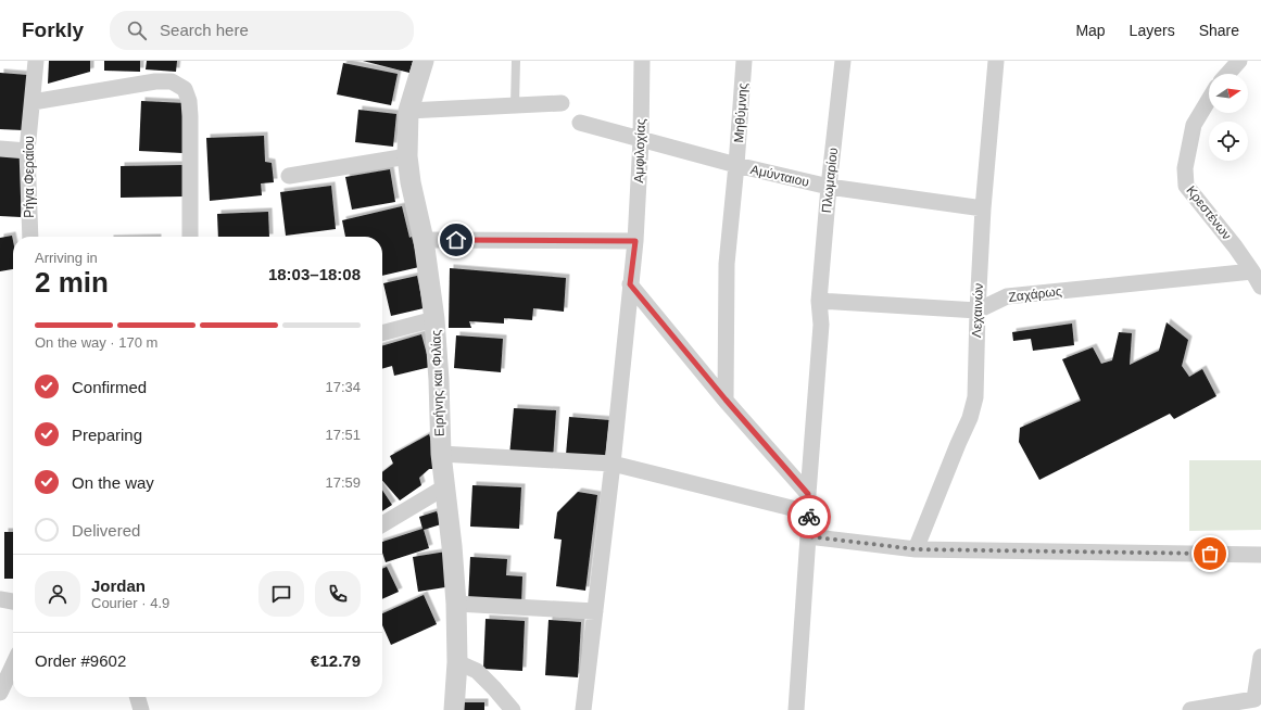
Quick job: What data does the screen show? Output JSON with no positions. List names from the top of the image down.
{
  "streets": {
    "street": [
      "Μηθύμνης",
      "Αμφιλοχίας",
      "Αμύνταιου",
      "Ρήγα Φεραίου",
      "Πλωμαρίου",
      "Κρεστένων",
      "Ζαχάρως",
      "Λεχαινών",
      "Ειρήνης και Φιλίας"
    ]
  },
  "crossings": [
    ["Μηθύμνης", "Αμύνταιου"],
    ["Αμφιλοχίας", "Αμύνταιου"],
    ["Αμύνταιου", "Πλωμαρίου"],
    ["Αμύνταιου", "Λεχαινών"],
    ["Πλωμαρίου", "Ζαχάρως"],
    ["Κρεστένων", "Ζαχάρως"],
    ["Ζαχάρως", "Λεχαινών"]
  ],
  "north": "right",
  "page": {
    "header": "Forkly",
    "search": "Search here",
    "nav": ["Map", "Layers", "Share"],
    "heading": ["2 min", "Arriving in", "18:03–18:08"],
    "panel": [
      "Jordan",
      "Courier · 4.9",
      "Order #9602",
      "€12.79"
    ],
    "bar": "On the way · 170 m",
    "list": [
      ["Confirmed", "17:34"],
      ["Preparing", "17:51"],
      ["On the way", "17:59"],
      "Delivered"
    ]
  }
}
